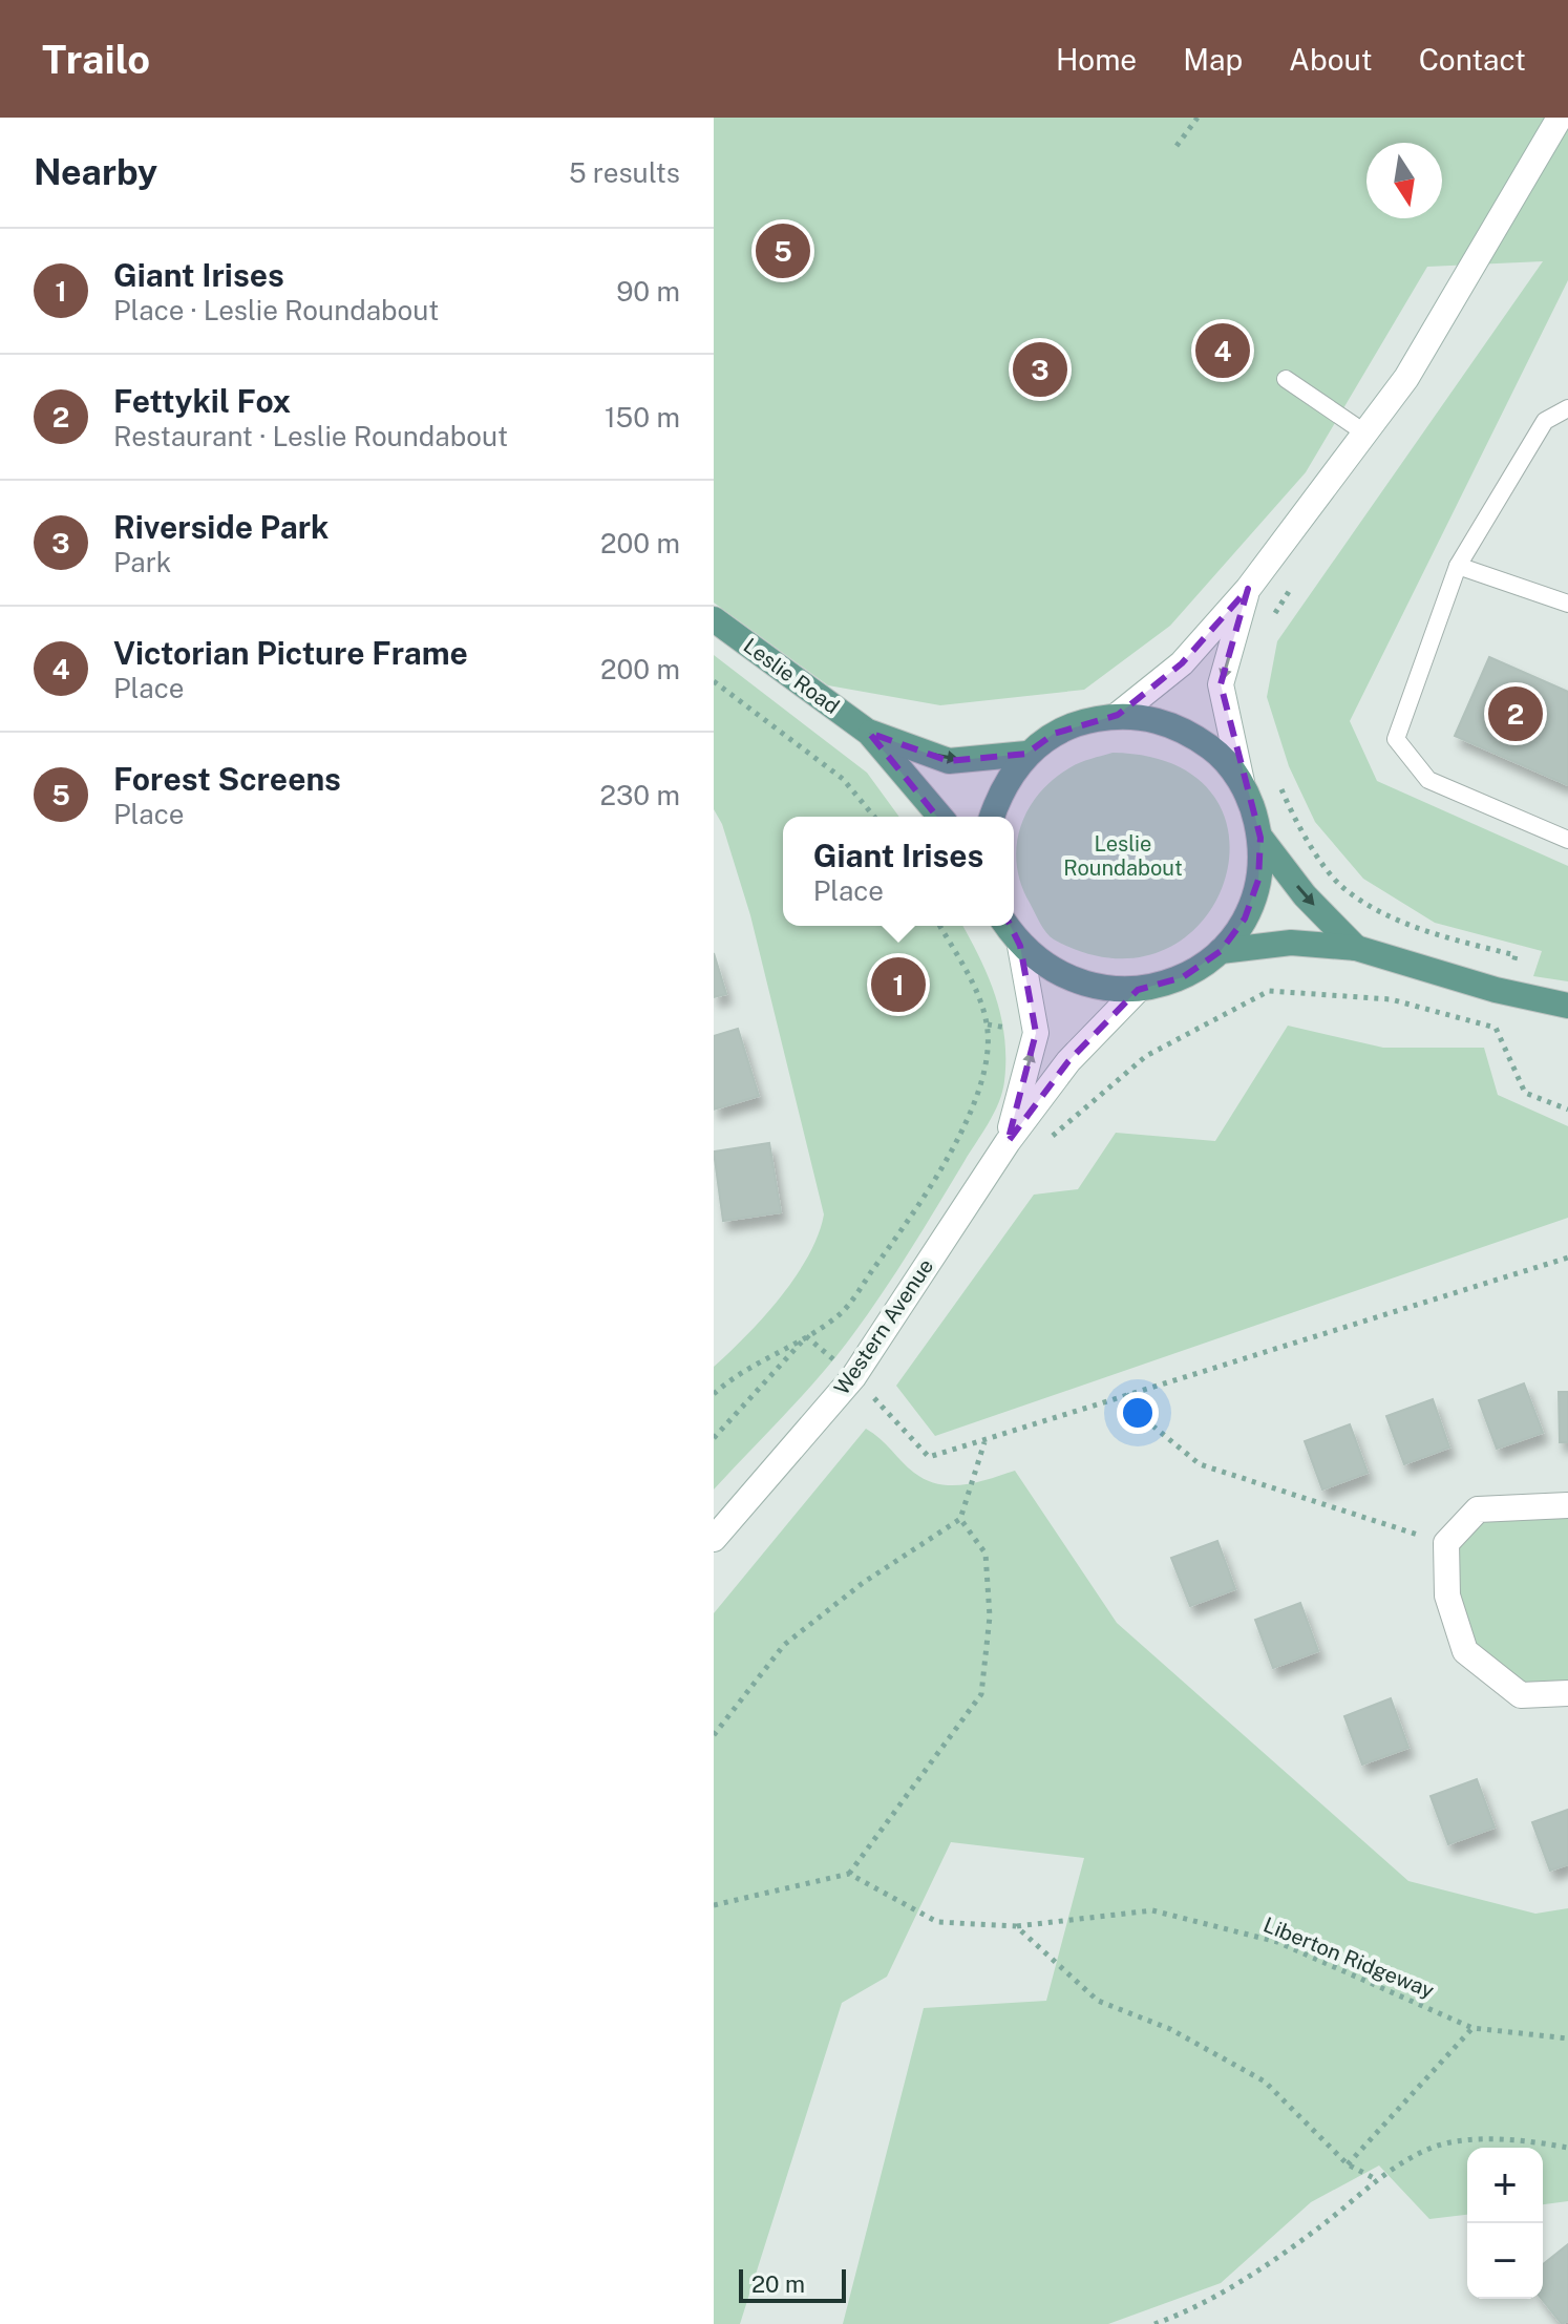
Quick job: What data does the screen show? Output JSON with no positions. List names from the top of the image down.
{
  "streets": {
    "main road": ["Leslie Road", "Western Avenue"],
    "path": ["Liberton Ridgeway"]
  },
  "parks": ["Leslie Roundabout"],
  "scale_bar": "20 m",
  "north": "bottom",
  "page": {
    "header": "Trailo",
    "nav": [
      "Home",
      "Map",
      "About",
      "Contact"
    ],
    "heading": ["Nearby", "5 results"],
    "pins": [
      "5",
      "4",
      "3",
      "2",
      "1"
    ],
    "list": [
      {
        "mark": "1",
        "name": "Giant Irises",
        "note": "Place · Leslie Roundabout",
        "value": "90 m"
      },
      {
        "mark": "2",
        "name": "Fettykil Fox",
        "note": "Restaurant · Leslie Roundabout",
        "value": "150 m"
      },
      {
        "mark": "3",
        "name": "Riverside Park",
        "note": "Park",
        "value": "200 m"
      },
      {
        "mark": "4",
        "name": "Victorian Picture Frame",
        "note": "Place",
        "value": "200 m"
      },
      {
        "mark": "5",
        "name": "Forest Screens",
        "note": "Place",
        "value": "230 m"
      }
    ],
    "popup": ["Giant Irises", "Place"],
    "map_buttons": ["+", "−"],
    "scale": "20 m"
  }
}
